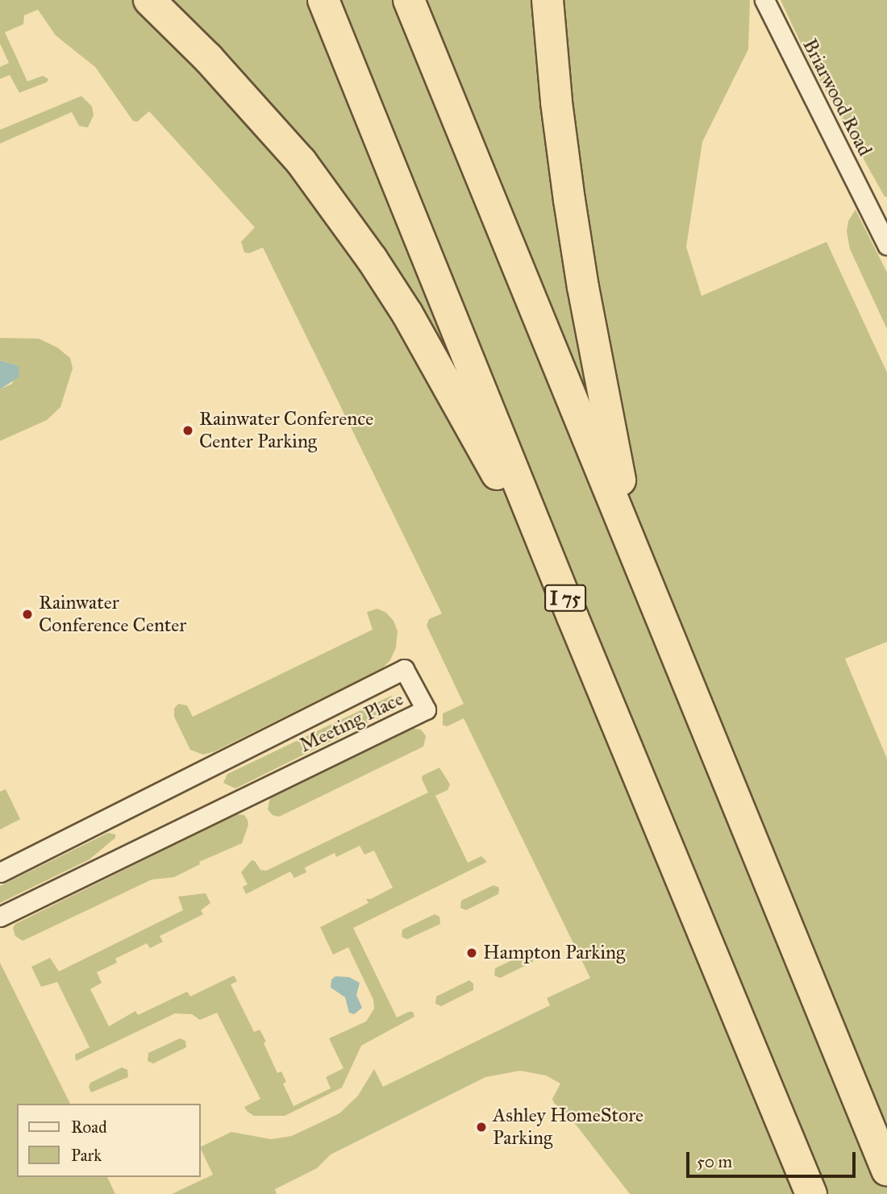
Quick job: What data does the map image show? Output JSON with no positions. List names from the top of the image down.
{
  "streets": {
    "highway": ["I 75"],
    "street": ["Briarwood Road", "Meeting Place"]
  },
  "places": [
    "Rainwater Conference Center Parking",
    "Rainwater Conference Center",
    "Hampton Parking",
    "Ashley HomeStore Parking"
  ],
  "legend": ["Road", "Park"],
  "scale_bar": "50 m"
}
